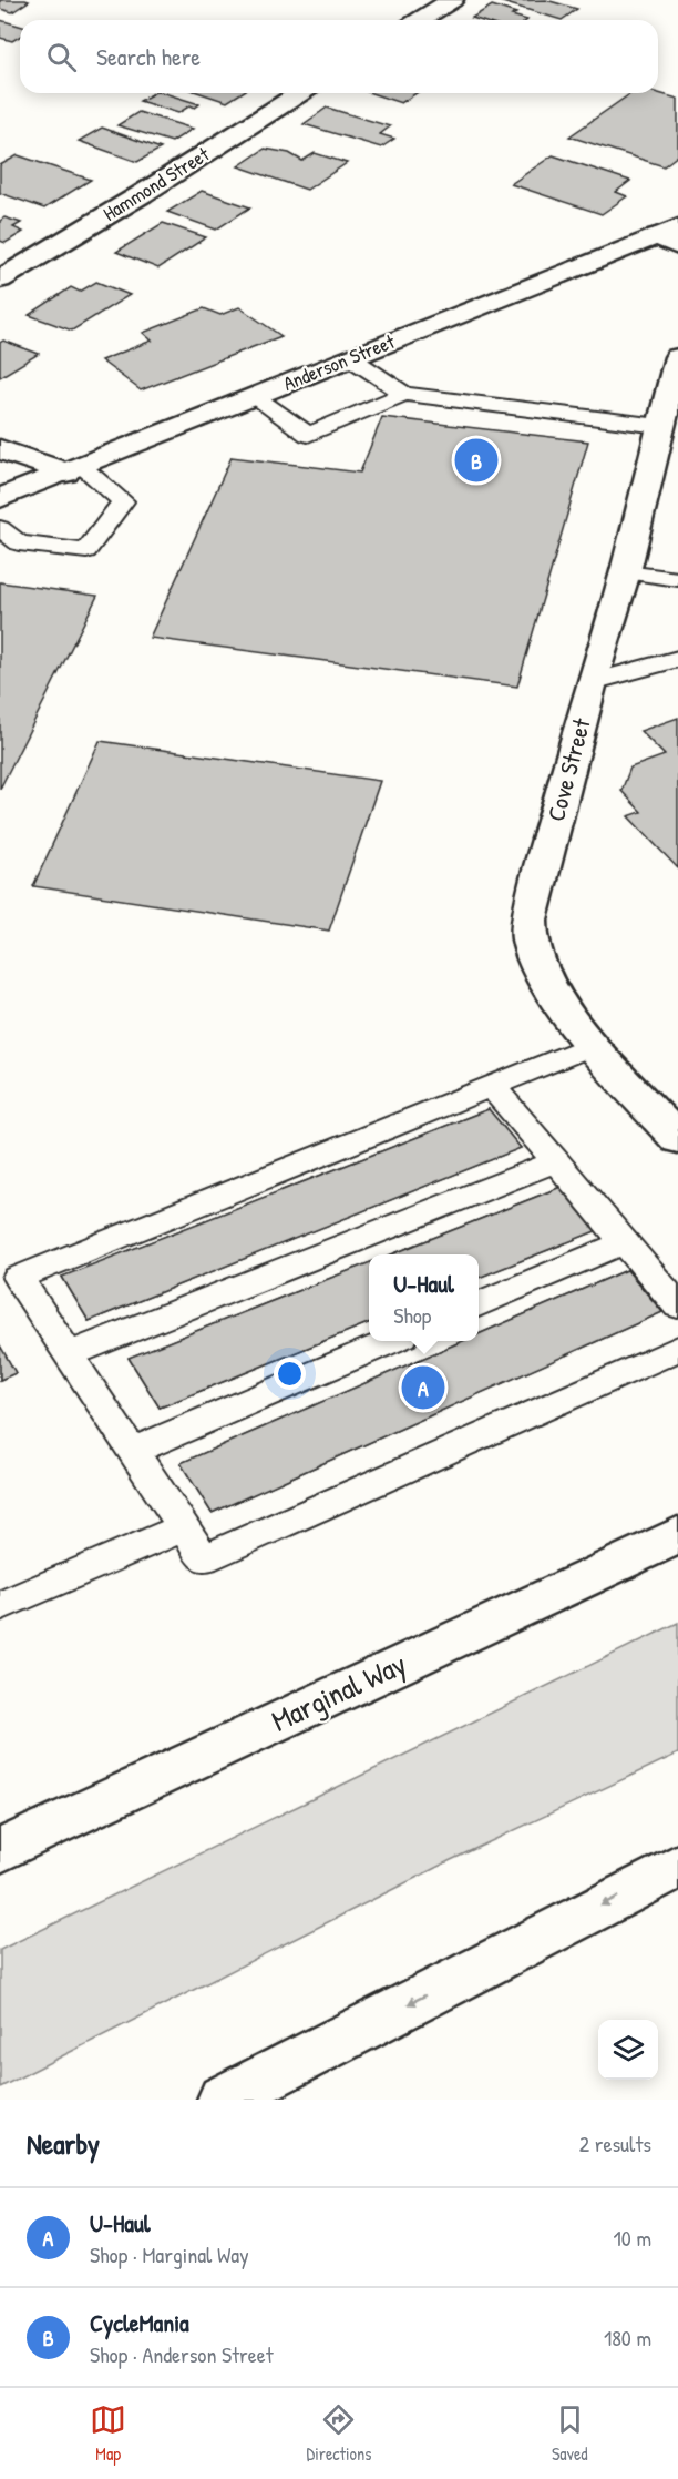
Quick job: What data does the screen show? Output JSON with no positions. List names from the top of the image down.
{
  "streets": {
    "main road": [
      "Hammond Street",
      "Anderson Street",
      "Cove Street",
      "Marginal Way"
    ]
  },
  "page": {
    "search": "Search here",
    "pins": ["B", "A"],
    "popup": ["U-Haul", "Shop"],
    "heading": ["Nearby", "2 results"],
    "list": [
      {
        "mark": "A",
        "name": "U-Haul",
        "note": "Shop · Marginal Way",
        "value": "10 m"
      },
      {
        "mark": "B",
        "name": "CycleMania",
        "note": "Shop · Anderson Street",
        "value": "180 m"
      }
    ],
    "nav": ["Map", "Directions", "Saved"]
  }
}
